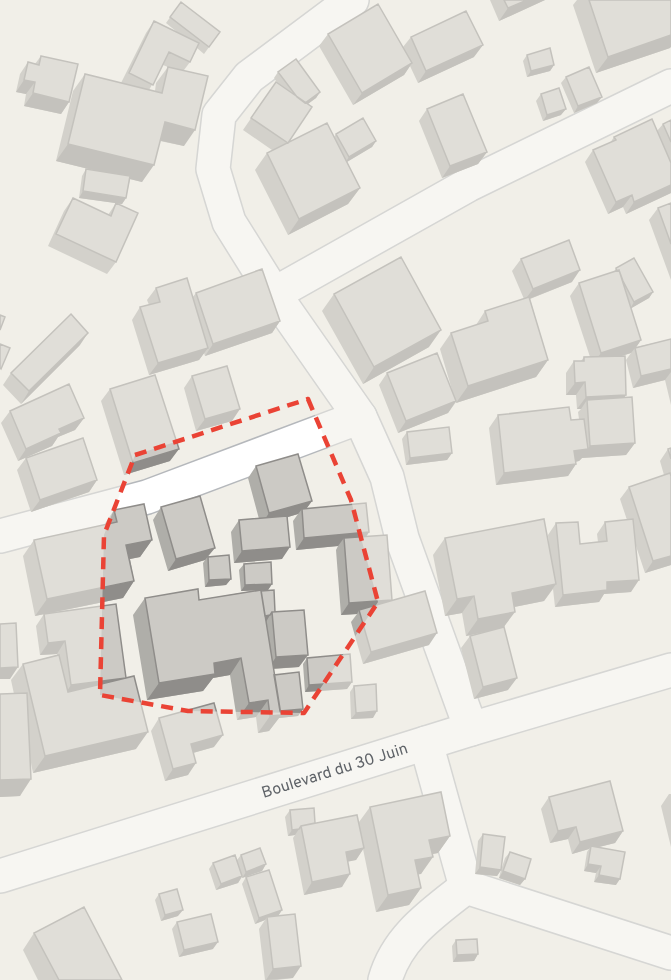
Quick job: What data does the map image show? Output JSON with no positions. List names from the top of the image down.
{
  "streets": {
    "street": ["Boulevard du 30 Juin"]
  }
}
